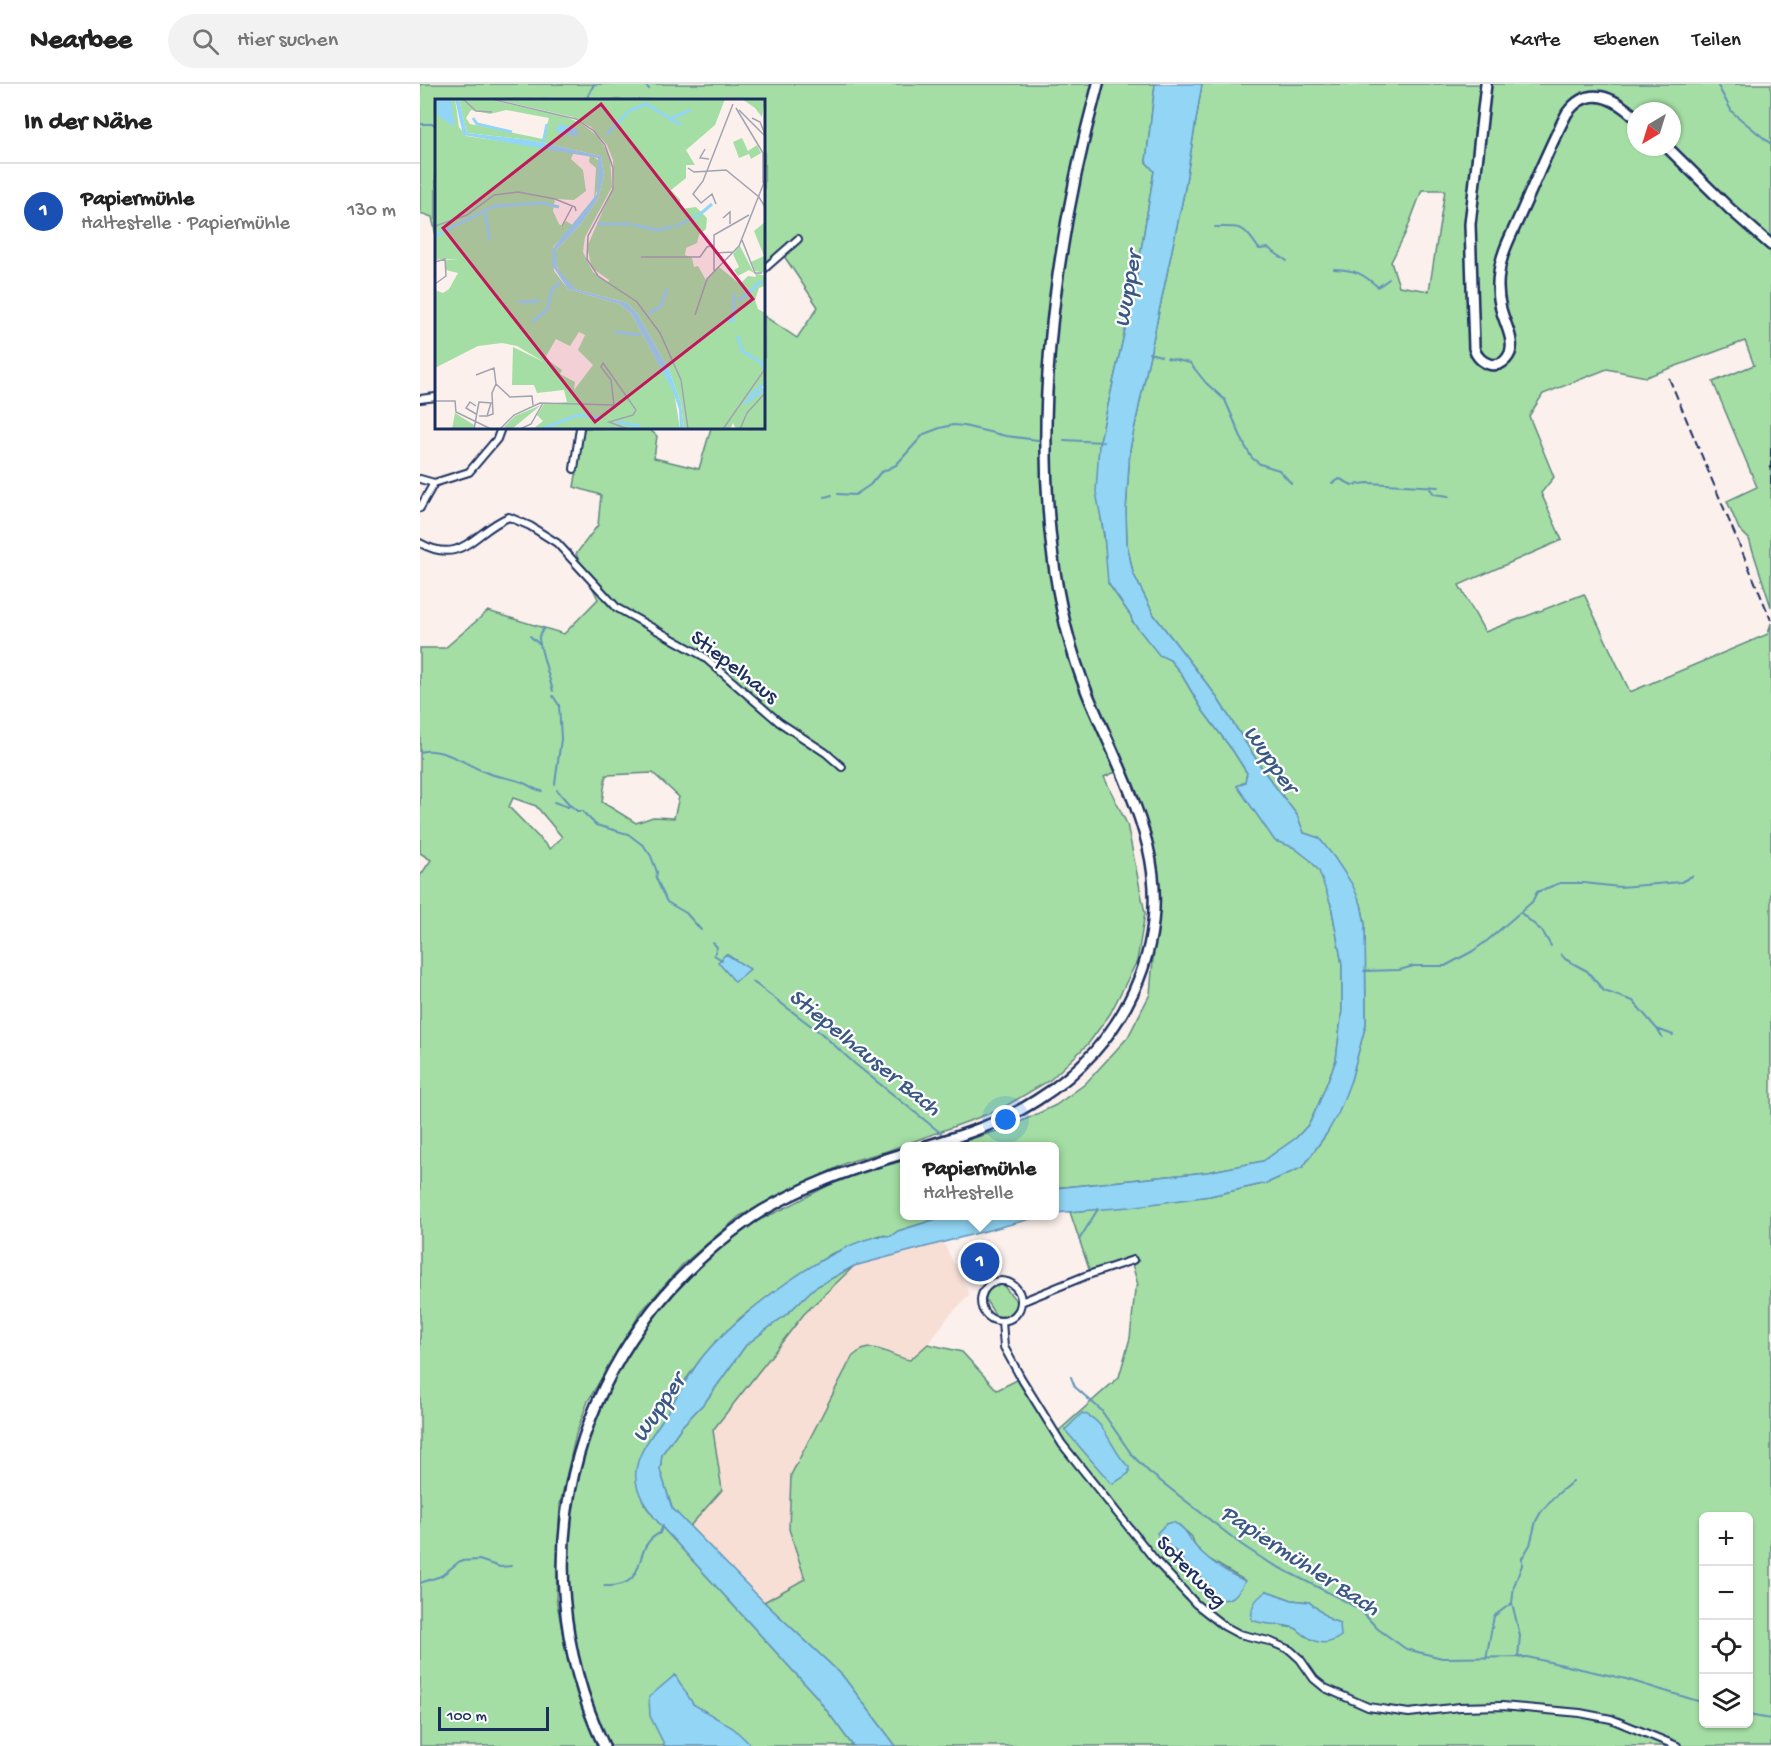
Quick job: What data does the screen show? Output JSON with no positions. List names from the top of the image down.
{
  "streets": {
    "street": ["Stiepelhaus", "Soterweg"]
  },
  "water": ["Wupper", "Stiepelhauser Bach", "Papiermühler Bach"],
  "scale_bar": "100 m",
  "north": "bottom left",
  "page": {
    "header": "Nearbee",
    "search": "Hier suchen",
    "nav": ["Karte", "Ebenen", "Teilen"],
    "heading": "In der Nähe",
    "list": [
      {
        "mark": "1",
        "name": "Papiermühle",
        "note": "Haltestelle · Papiermühle",
        "value": "130 m"
      }
    ],
    "popup": ["Papiermühle", "Haltestelle"],
    "pins": "1",
    "map_buttons": ["+", "−"],
    "scale": "100 m"
  }
}
